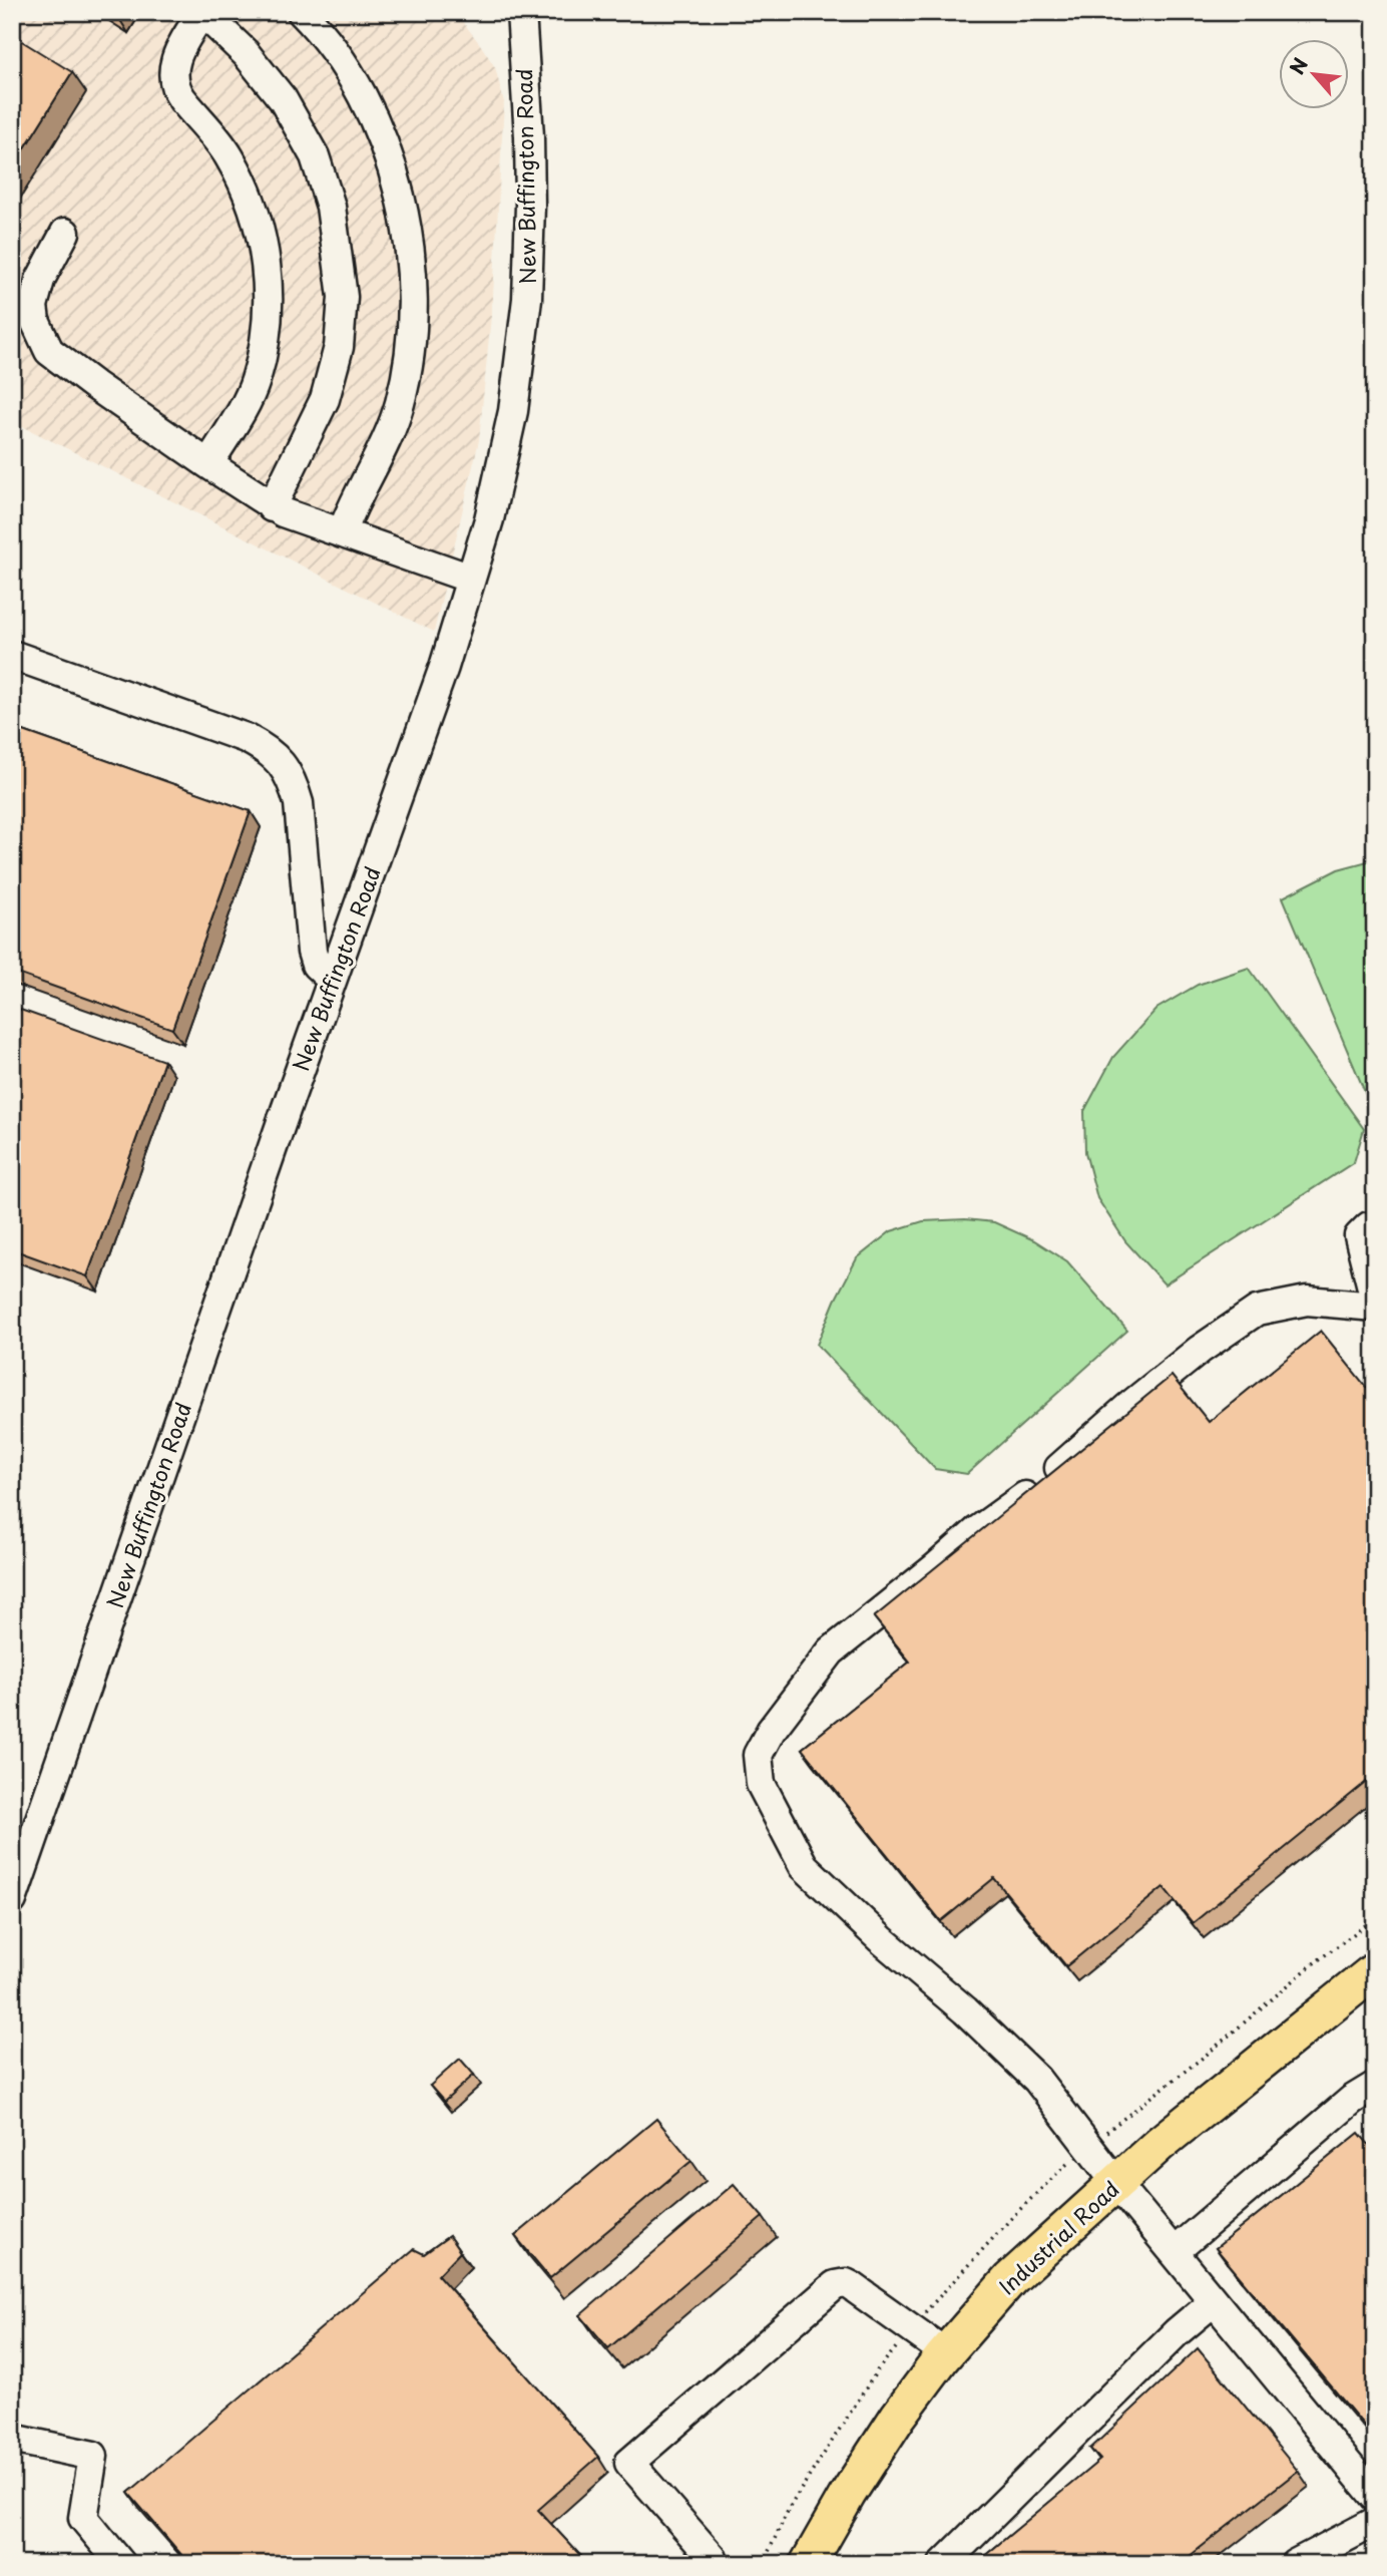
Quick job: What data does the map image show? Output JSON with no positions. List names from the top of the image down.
{
  "streets": {
    "main road": ["Industrial Road"],
    "street": ["New Buffington Road"]
  },
  "north": "top left"
}
